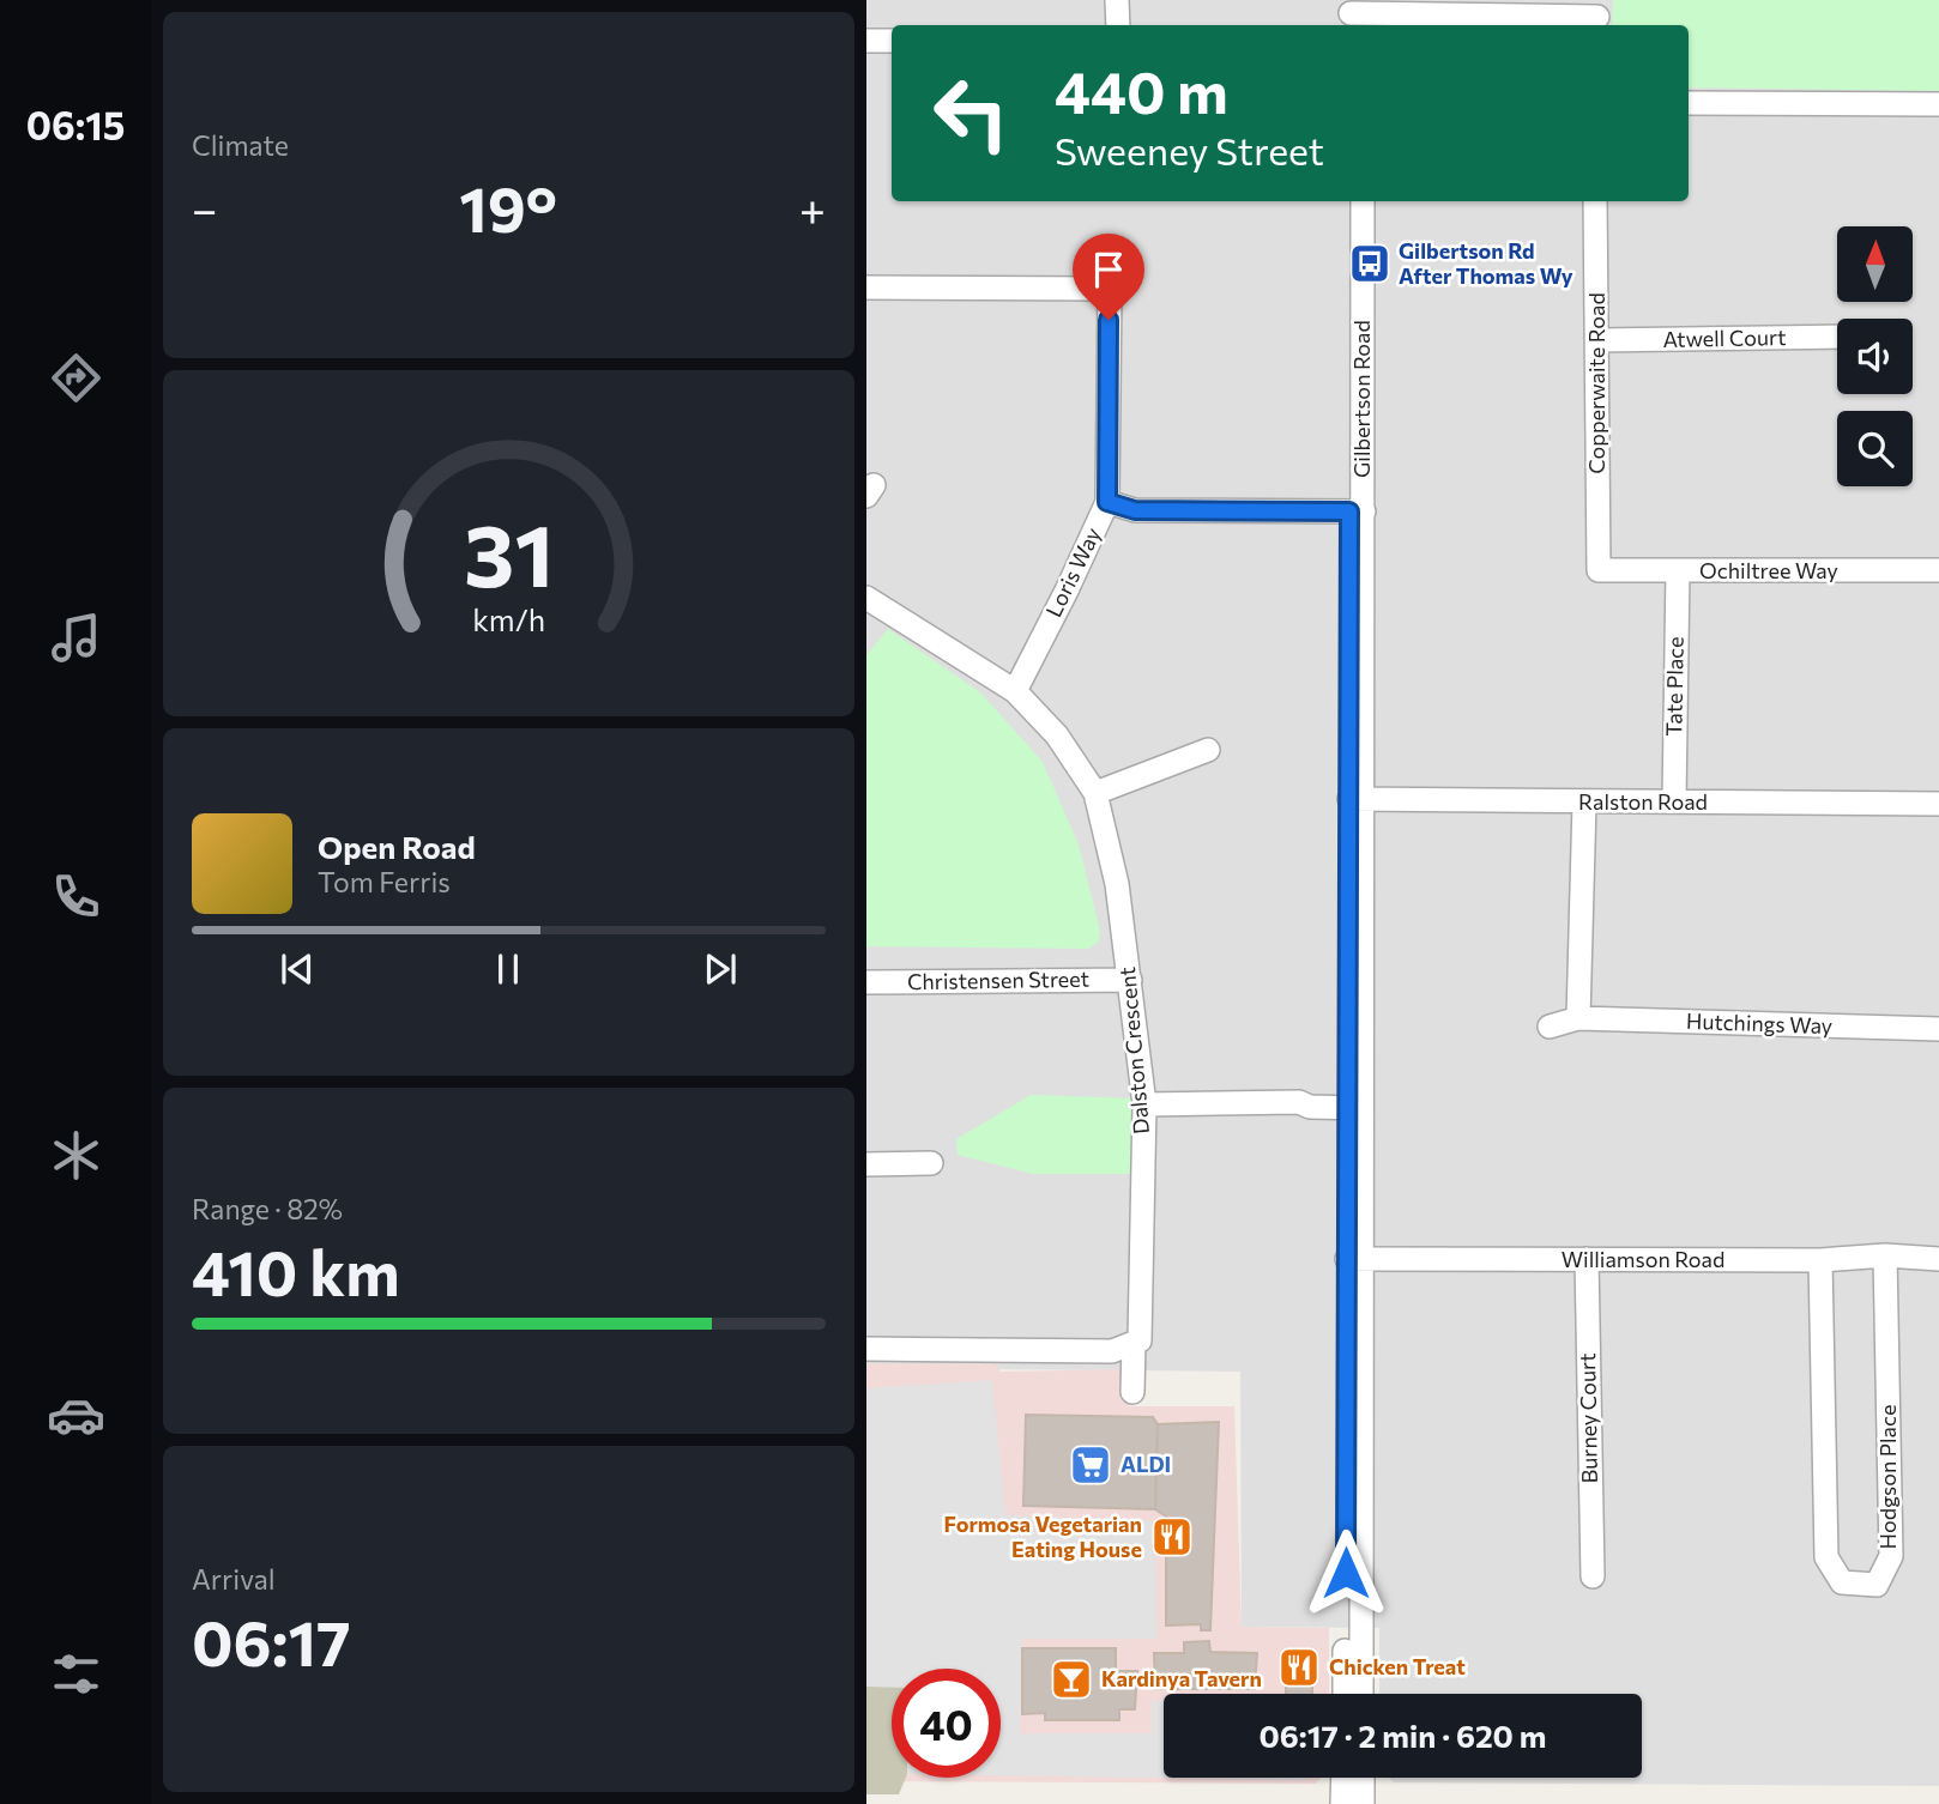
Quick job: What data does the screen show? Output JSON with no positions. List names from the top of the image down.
{
  "streets": {
    "street": [
      "Atwell Court",
      "Copperwaite Road",
      "Gilbertson Road",
      "Ochiltree Way",
      "Loris Way",
      "Tate Place",
      "Ralston Road",
      "Christensen Street",
      "Hutchings Way",
      "Dalston Crescent",
      "Williamson Road",
      "Burney Court",
      "Hodgson Place"
    ]
  },
  "crossings": [
    ["Atwell Court", "Copperwaite Road"],
    ["Copperwaite Road", "Ochiltree Way"],
    ["Gilbertson Road", "Ralston Road"],
    ["Gilbertson Road", "Williamson Road"],
    ["Ochiltree Way", "Tate Place"],
    ["Loris Way", "Dalston Crescent"],
    ["Tate Place", "Ralston Road"],
    ["Christensen Street", "Dalston Crescent"],
    ["Williamson Road", "Burney Court"],
    ["Williamson Road", "Hodgson Place"]
  ],
  "places": {
    "bus stop": ["Gilbertson Rd After Thomas Wy"],
    "supermarket": ["ALDI"],
    "restaurant": ["Formosa Vegetarian Eating House", "Chicken Treat"],
    "bar": ["Kardinya Tavern"]
  },
  "north": "top",
  "page": {
    "tabs": "06:15",
    "tile": [
      "Climate",
      ["Range · 82%", "410 km"],
      ["Arrival", "06:17"]
    ],
    "turn": ["440 m", "Sweeney Street"],
    "heat": ["−", "19°", "+"],
    "song": ["Open Road", "Tom Ferris"],
    "limit": "40",
    "trip": "06:17 · 2 min · 620 m",
    "gauge": ["31", "km/h"]
  }
}
